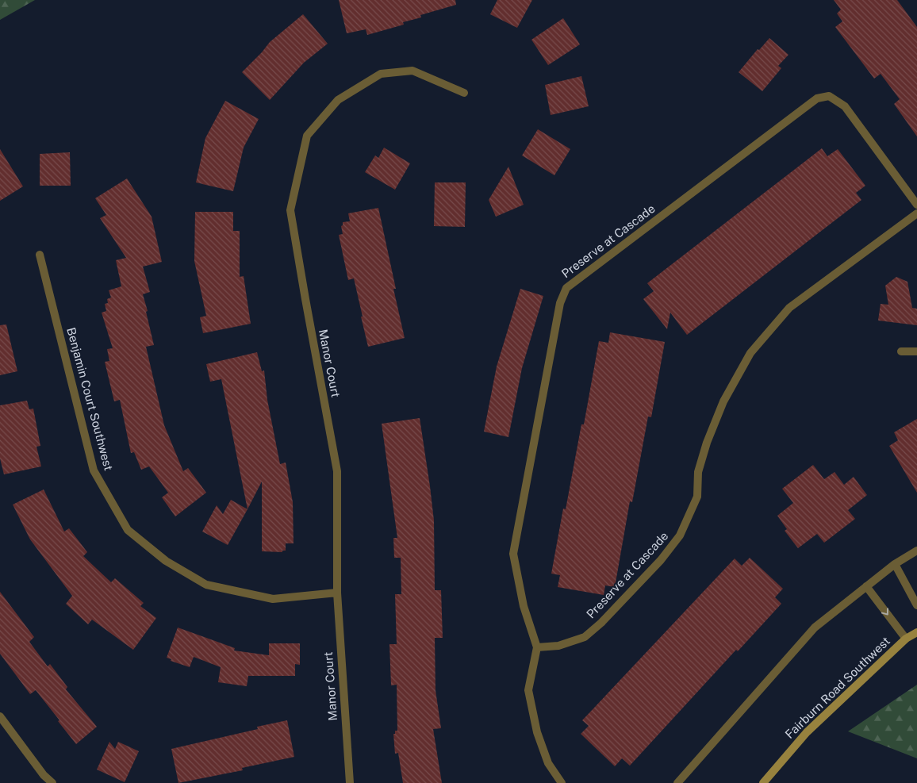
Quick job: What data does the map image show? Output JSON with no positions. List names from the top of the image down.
{
  "streets": {
    "street": [
      "Preserve at Cascade",
      "Manor Court",
      "Benjamin Court Southwest",
      "Fairburn Road Southwest"
    ]
  },
  "crossings": [
    ["Manor Court", "Benjamin Court Southwest"]
  ]
}
